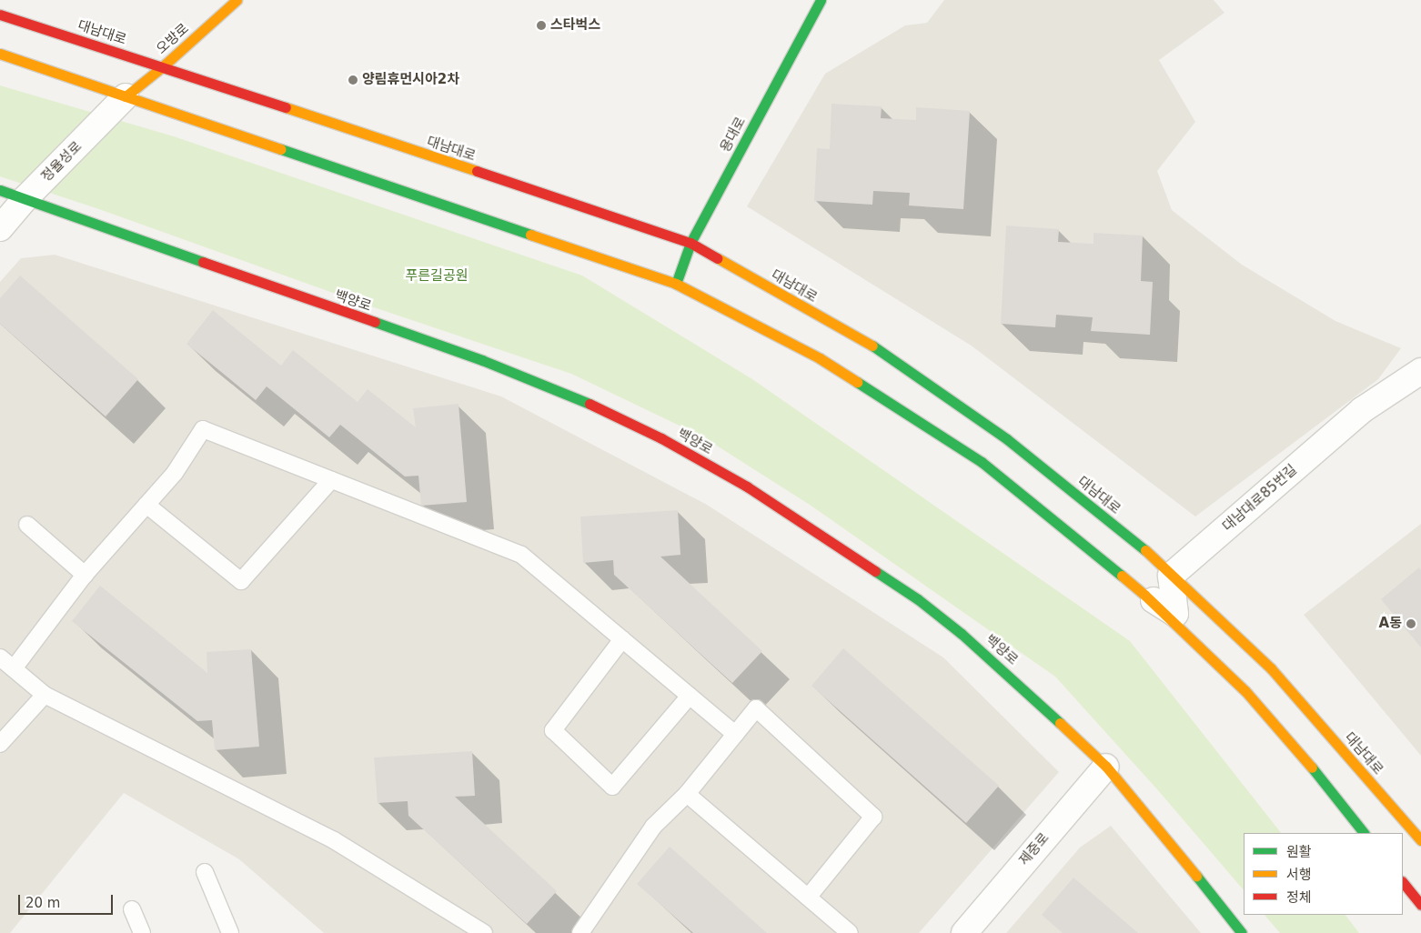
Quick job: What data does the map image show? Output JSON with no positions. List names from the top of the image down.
{
  "streets": {
    "main road": [
      "대남대로",
      "오방로",
      "용대로",
      "백양로"
    ],
    "street": ["정율성로", "대남대로85번길", "제중로"]
  },
  "crossings": [
    ["대남대로", "오방로"],
    ["대남대로", "용대로"],
    ["대남대로", "대남대로85번길"],
    ["오방로", "정율성로"],
    ["정율성로", "백양로"],
    ["백양로", "제중로"]
  ],
  "parks": ["푸른길공원"],
  "places": ["스타벅스", "양림휴먼시아2차", "A동"],
  "legend": ["원활", "서행", "정체"],
  "scale_bar": "20 m"
}
